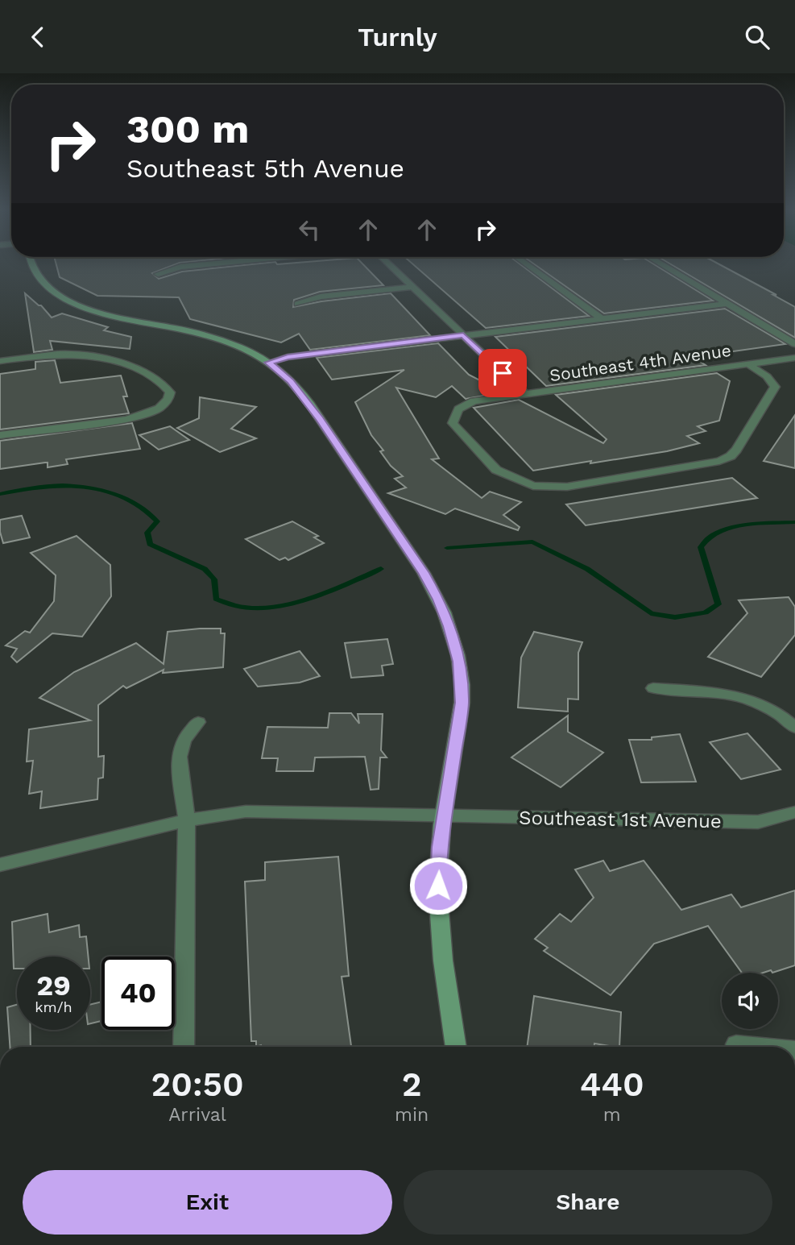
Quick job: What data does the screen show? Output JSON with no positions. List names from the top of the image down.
{
  "streets": {
    "street": ["Southeast 4th Avenue", "Southeast 1st Avenue"]
  },
  "page": {
    "header": "Turnly",
    "turn": ["300 m", "Southeast 5th Avenue"],
    "speed": "29 km/h",
    "limit": "40",
    "eta": [
      "20:50",
      "Arrival",
      "2",
      "min",
      "440",
      "m"
    ],
    "buttons": ["Exit", "Share"]
  }
}
